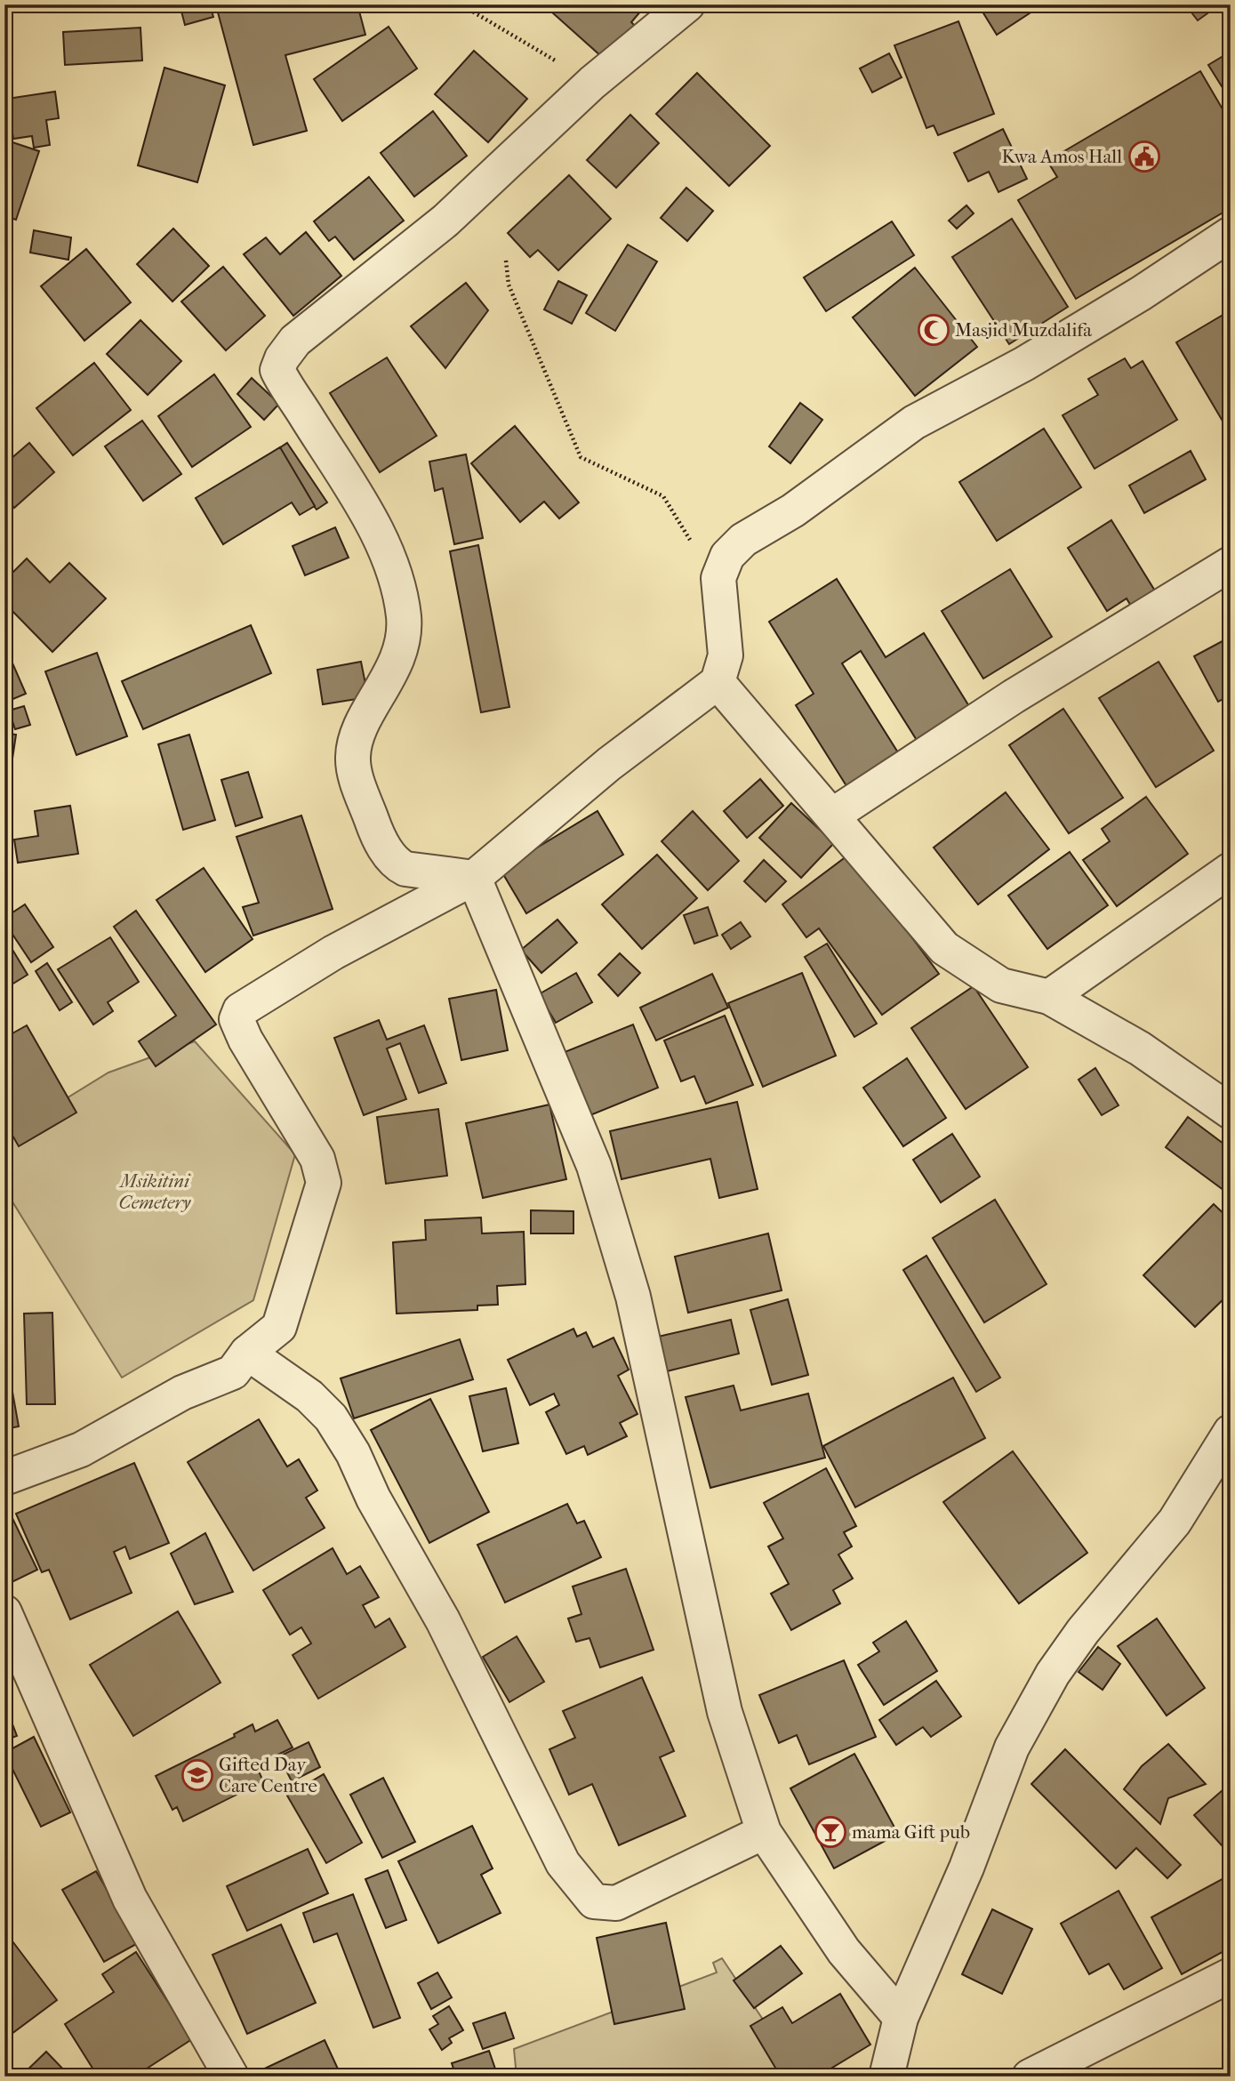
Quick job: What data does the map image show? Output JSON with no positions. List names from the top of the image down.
{
  "parks": ["Msikitini Cemetery"],
  "places": {
    "public building": ["Kwa Amos Hall"],
    "mosque": ["Masjid Muzdalifa"],
    "school or university": ["Gifted Day Care Centre"],
    "bar": ["mama Gift pub"]
  }
}
